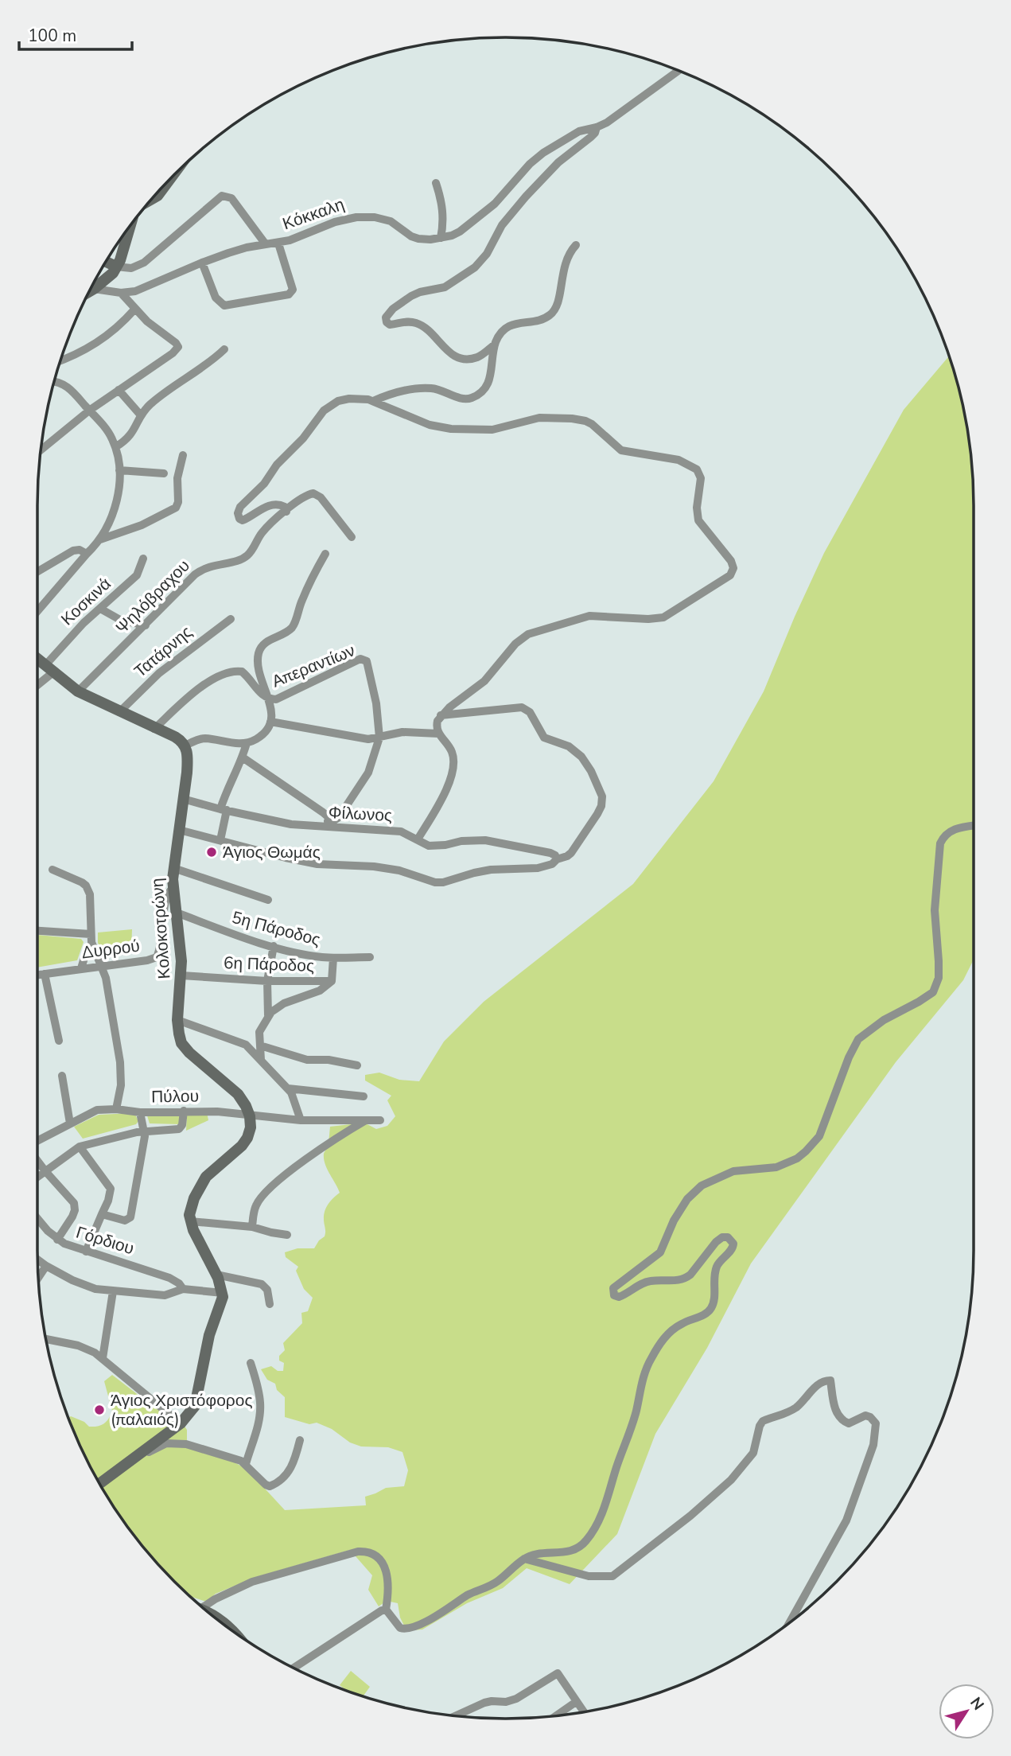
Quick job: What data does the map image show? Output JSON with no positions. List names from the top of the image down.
{
  "streets": {
    "street": [
      "Κόκκαλη",
      "Ψηλόβραχου",
      "Κοσκινά",
      "Τατάρνης",
      "Απεραντίων",
      "Φίλωνος",
      "Κολοκοτρώνη",
      "5η Πάροδος",
      "Δυρρού",
      "6η Πάροδος",
      "Πύλου",
      "Γόρδιου"
    ]
  },
  "crossings": [
    ["Φίλωνος", "Κολοκοτρώνη"],
    ["Κολοκοτρώνη", "5η Πάροδος"],
    ["Κολοκοτρώνη", "Δυρρού"],
    ["Κολοκοτρώνη", "6η Πάροδος"],
    ["Κολοκοτρώνη", "Πύλου"],
    ["5η Πάροδος", "6η Πάροδος"]
  ],
  "places": ["Άγιος Θωμάς", "Άγιος Χριστόφορος (παλαιός)"],
  "scale_bar": "100 m",
  "north": "top right"
}
